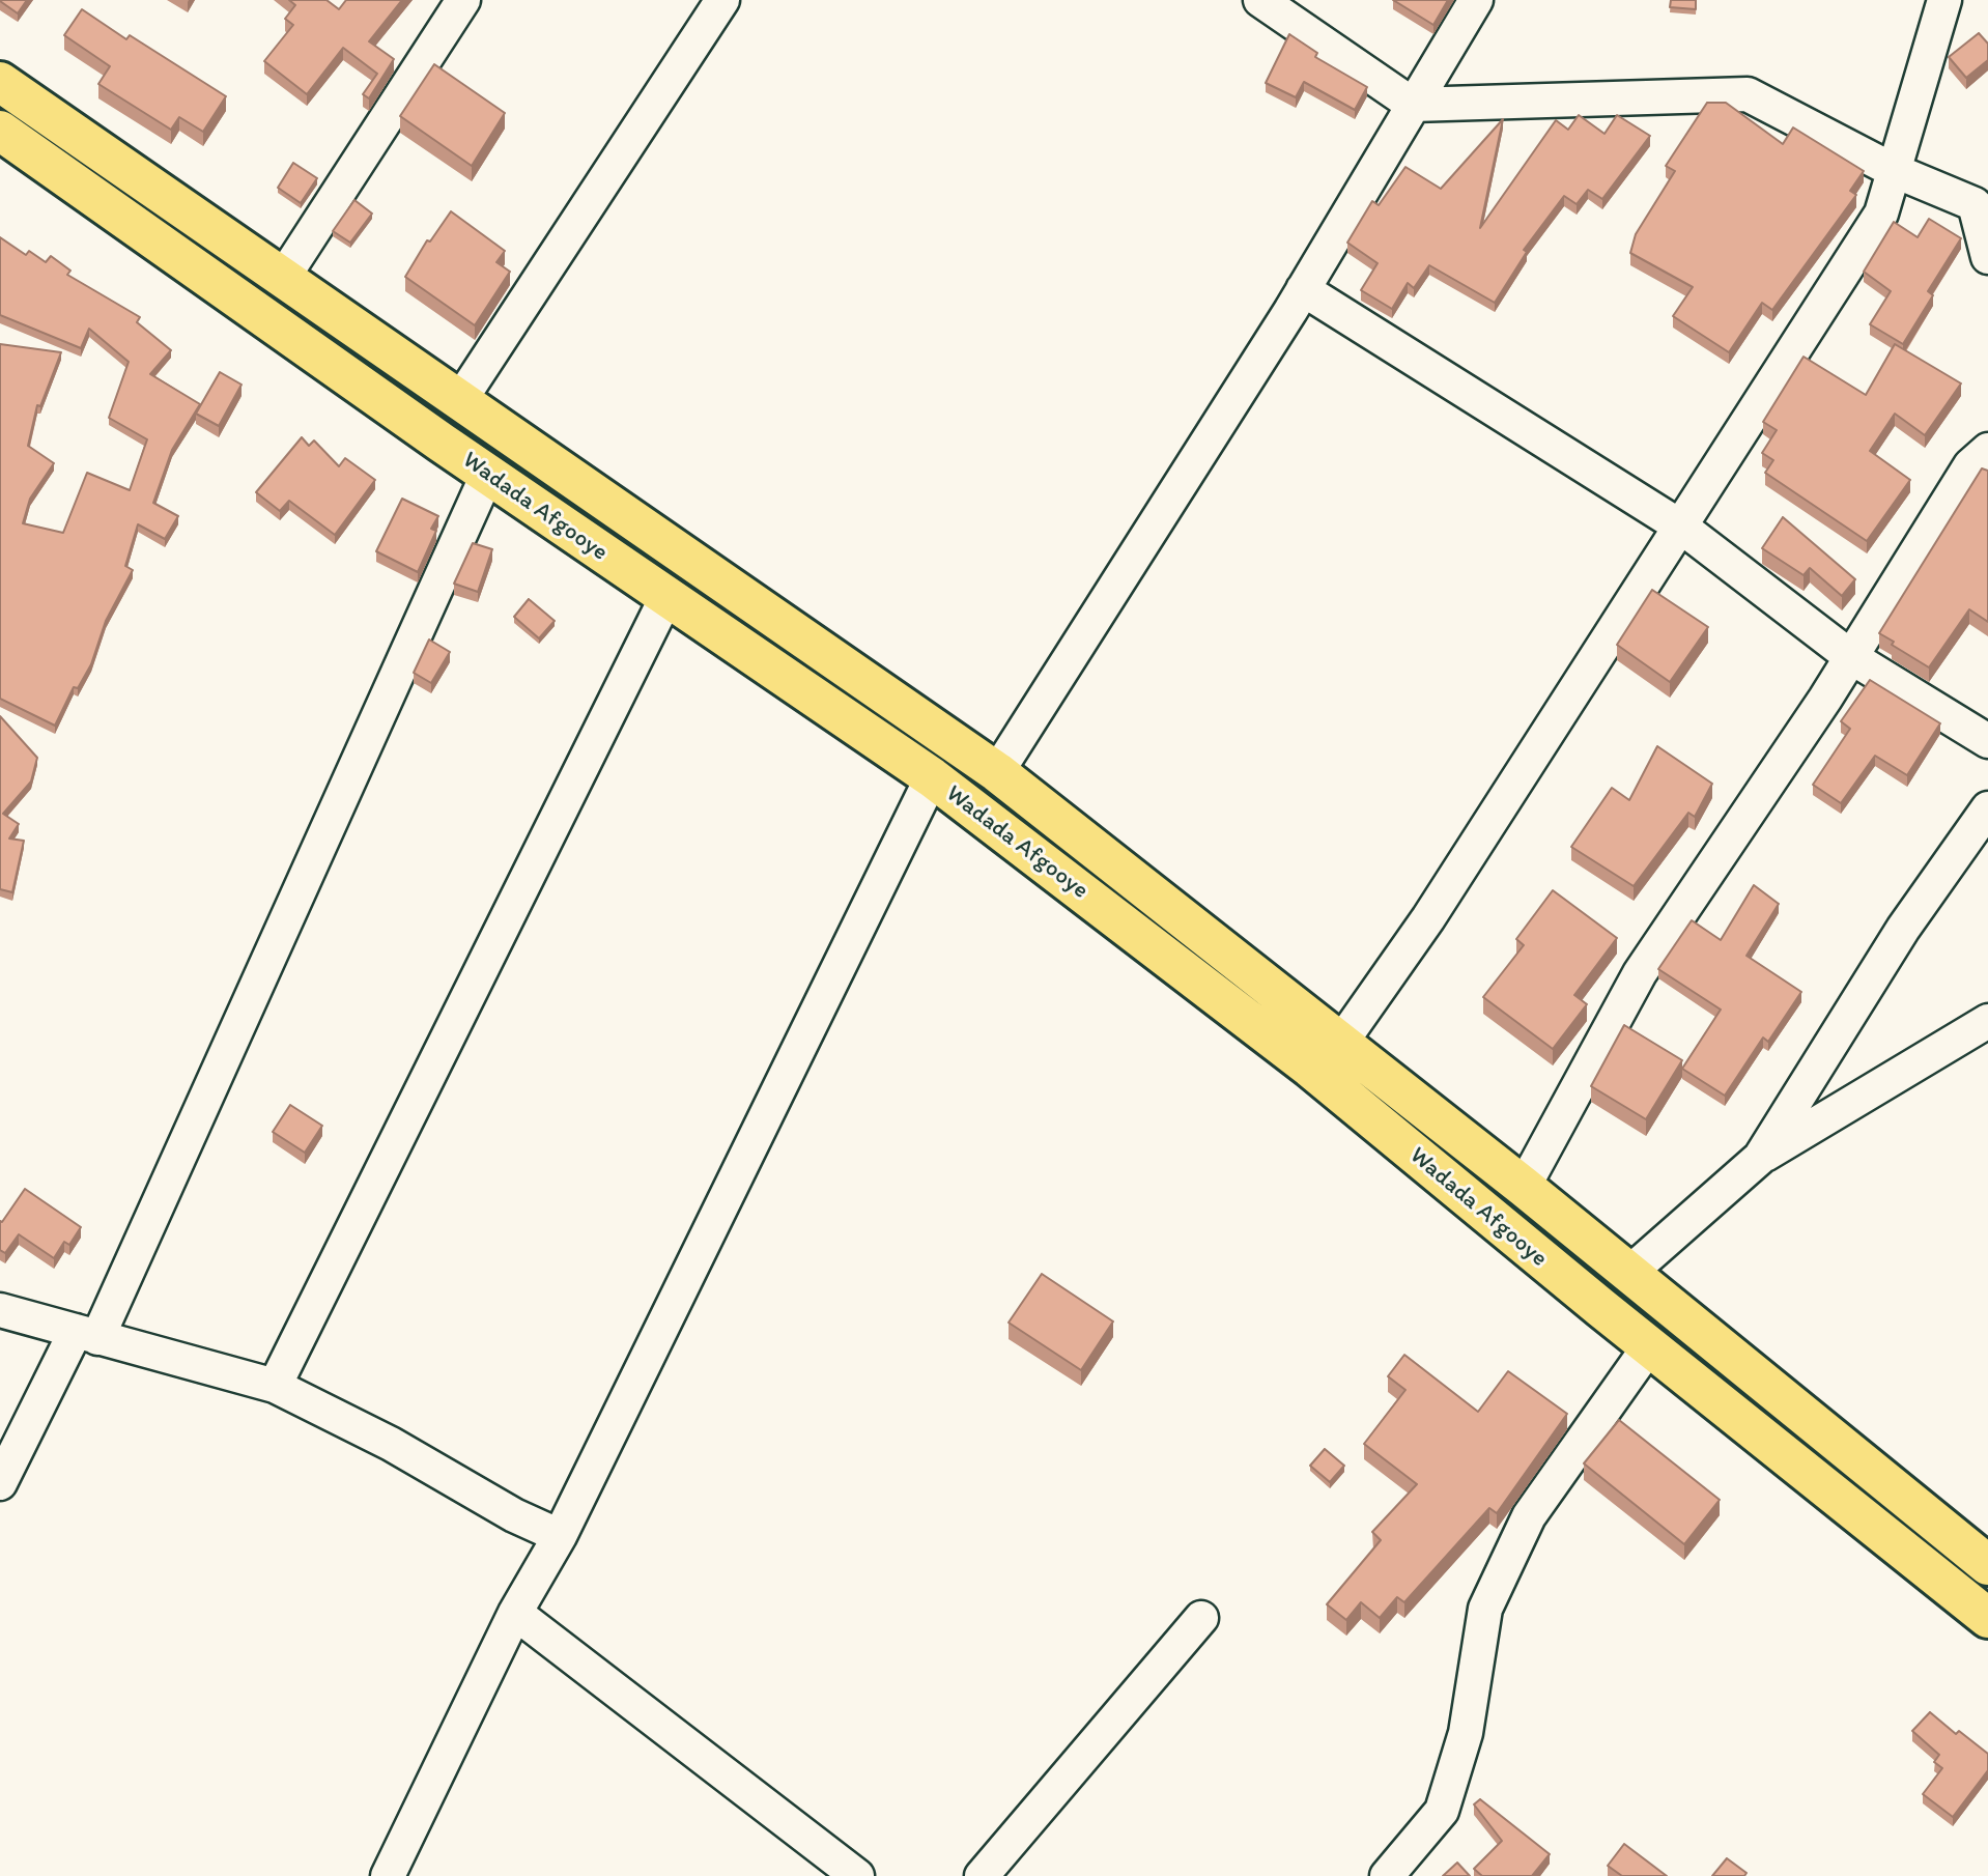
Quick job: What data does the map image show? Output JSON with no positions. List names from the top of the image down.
{
  "streets": {
    "highway": ["Wadada Afgooye"]
  }
}
